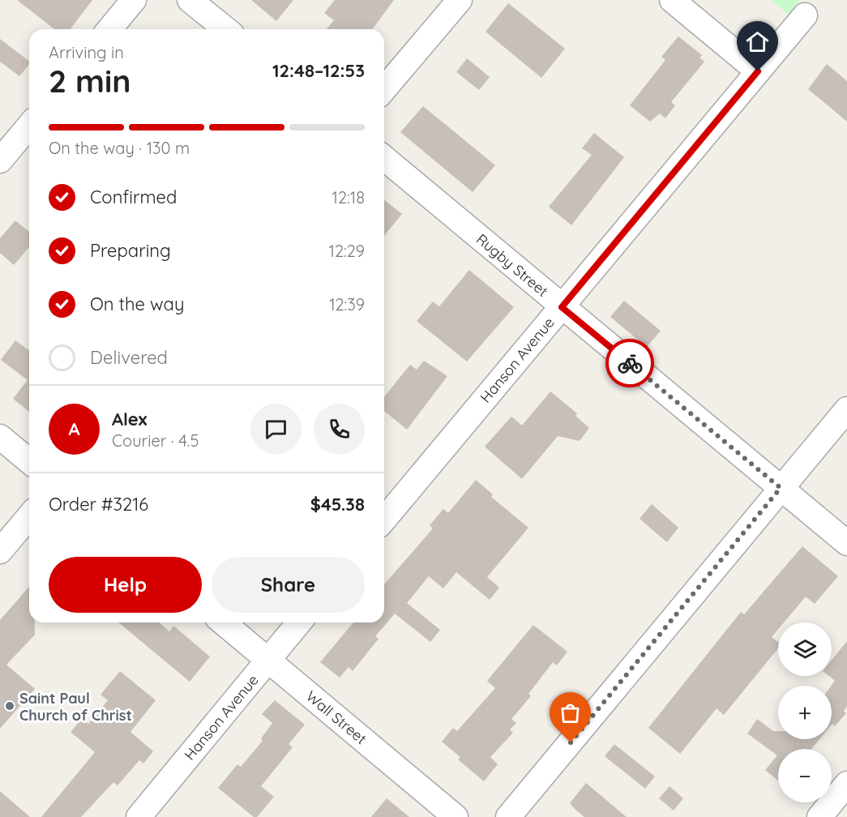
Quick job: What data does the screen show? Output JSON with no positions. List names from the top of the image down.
{
  "streets": {
    "street": ["Rugby Street", "Hanson Avenue", "Wall Street"]
  },
  "crossings": [
    ["Rugby Street", "Hanson Avenue"],
    ["Hanson Avenue", "Wall Street"]
  ],
  "places": ["Saint Paul Church of Christ"],
  "page": {
    "heading": ["2 min", "Arriving in", "12:48–12:53"],
    "panel": [
      "Alex",
      "Courier · 4.5",
      "Order #3216",
      "$45.38"
    ],
    "bar": "On the way · 130 m",
    "list": [
      ["Confirmed", "12:18"],
      ["Preparing", "12:29"],
      ["On the way", "12:39"],
      "Delivered"
    ],
    "round": "A",
    "buttons": ["Help", "Share"],
    "map_buttons": ["+", "−"]
  }
}
